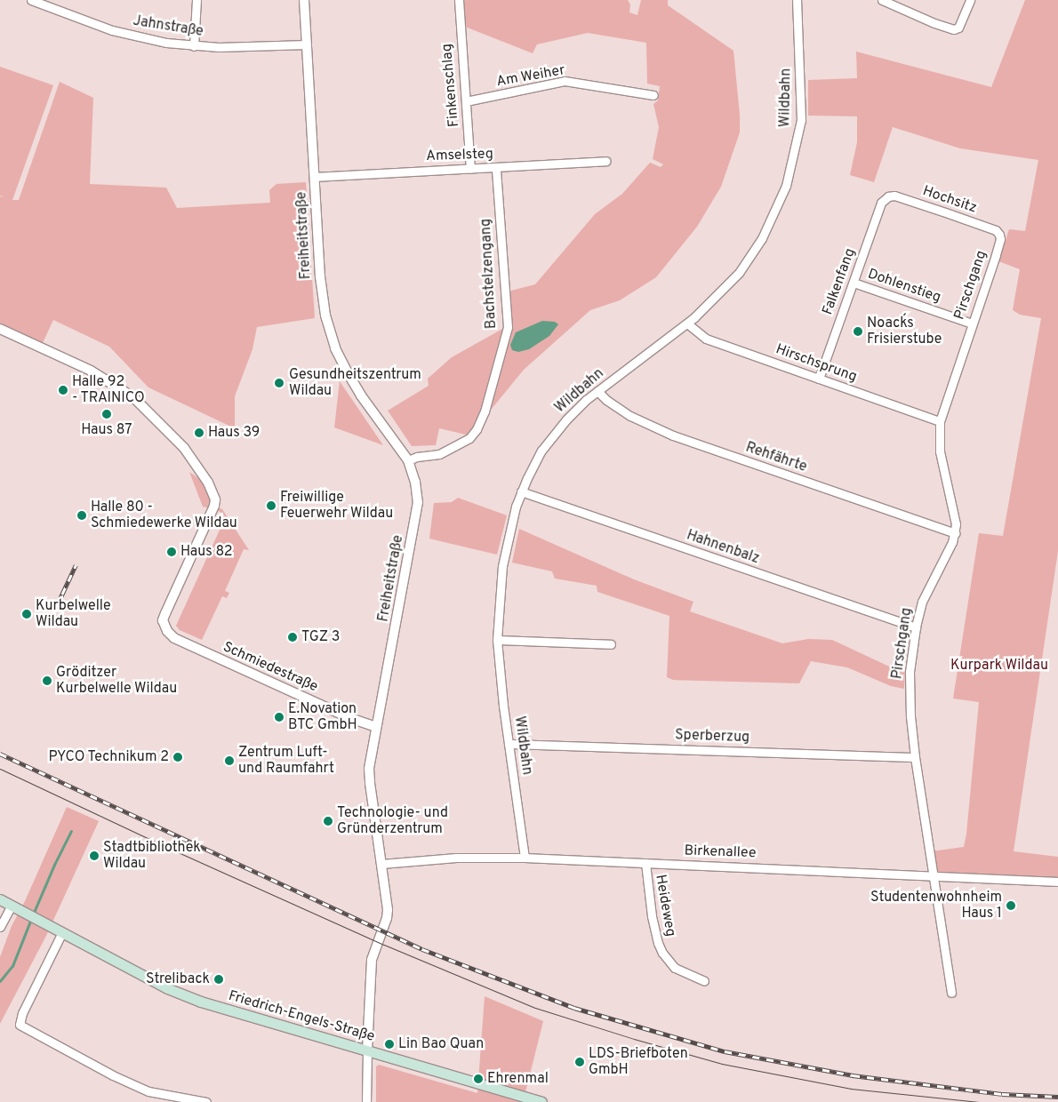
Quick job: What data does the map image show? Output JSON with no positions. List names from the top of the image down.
{
  "streets": {
    "main road": ["Friedrich-Engels-Straße"],
    "street": [
      "Jahnstraße",
      "Am Weiher",
      "Finkenschlag",
      "Wildbahn",
      "Amselsteg",
      "Hochsitz",
      "Freiheitstraße",
      "Bachstelzengang",
      "Falkenfang",
      "Pirschgang",
      "Dohlenstieg",
      "Hirschsprung",
      "Rehfährte",
      "Hahnenbalz",
      "Schmiedestraße",
      "Sperberzug",
      "Birkenallee",
      "Heideweg"
    ]
  },
  "crossings": [
    ["Jahnstraße", "Freiheitstraße"],
    ["Am Weiher", "Finkenschlag"],
    ["Finkenschlag", "Amselsteg"],
    ["Wildbahn", "Hirschsprung"],
    ["Wildbahn", "Rehfährte"],
    ["Wildbahn", "Hahnenbalz"],
    ["Wildbahn", "Sperberzug"],
    ["Wildbahn", "Birkenallee"],
    ["Amselsteg", "Freiheitstraße"],
    ["Amselsteg", "Bachstelzengang"],
    ["Hochsitz", "Falkenfang"],
    ["Hochsitz", "Pirschgang"],
    ["Freiheitstraße", "Bachstelzengang"],
    ["Freiheitstraße", "Schmiedestraße"],
    ["Freiheitstraße", "Birkenallee"],
    ["Freiheitstraße", "Friedrich-Engels-Straße"],
    ["Falkenfang", "Dohlenstieg"],
    ["Falkenfang", "Hirschsprung"],
    ["Pirschgang", "Dohlenstieg"],
    ["Pirschgang", "Hirschsprung"],
    ["Pirschgang", "Rehfährte"],
    ["Pirschgang", "Hahnenbalz"],
    ["Pirschgang", "Sperberzug"],
    ["Pirschgang", "Birkenallee"],
    ["Birkenallee", "Heideweg"]
  ],
  "parks": ["Kurpark Wildau"],
  "places": [
    "Noack´s Frisierstube",
    "Gesundheitszentrum Wildau",
    "Halle 92 - TRAINICO",
    "Haus 87",
    "Haus 39",
    "Freiwillige Feuerwehr Wildau",
    "Halle 80 - Schmiedewerke Wildau",
    "Haus 82",
    "Kurbelwelle Wildau",
    "TGZ 3",
    "Gröditzer Kurbelwelle Wildau",
    "E.Novation BTC GmbH",
    "PYCO Technikum 2",
    "Zentrum Luft- und Raumfahrt",
    "Technologie- und Gründerzentrum",
    "Stadtbibliothek Wildau",
    "Studentenwohnheim Haus 1",
    "Streliback",
    "Lin Bao Quan",
    "LDS-Briefboten GmbH",
    "Ehrenmal"
  ]
}
